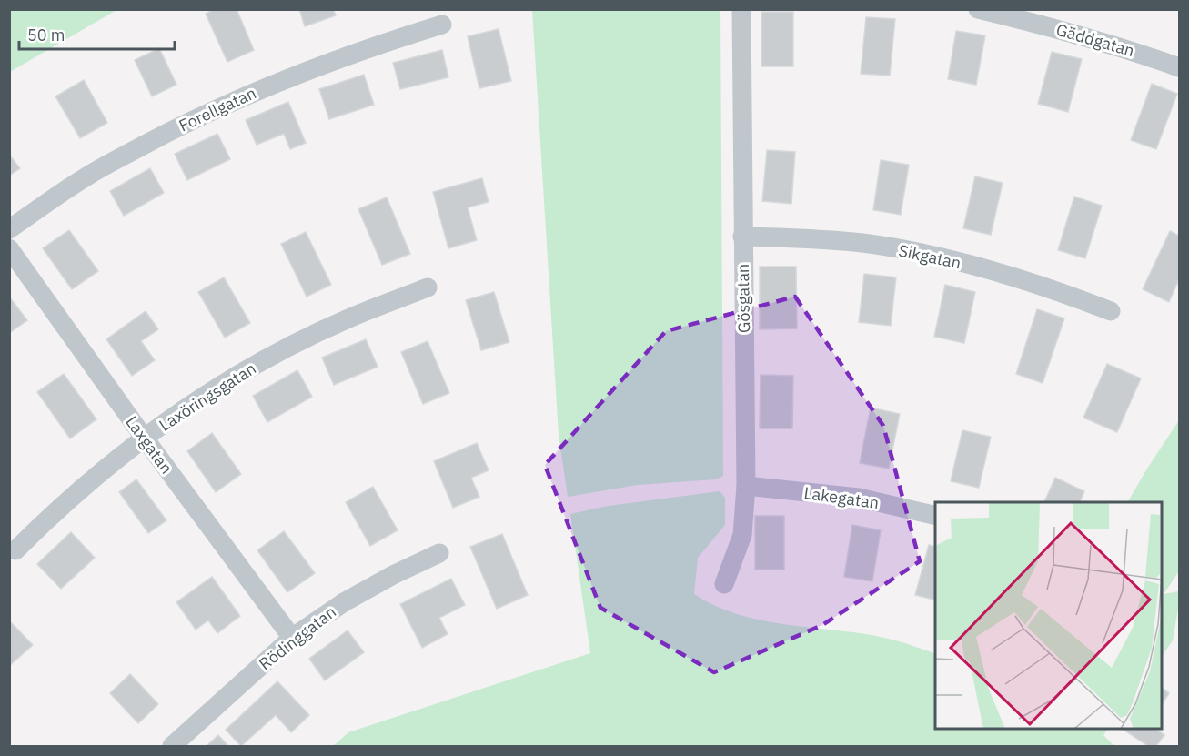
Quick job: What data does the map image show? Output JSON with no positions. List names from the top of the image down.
{
  "streets": {
    "street": [
      "Gäddgatan",
      "Forellgatan",
      "Sikgatan",
      "Gösgatan",
      "Laxöringsgatan",
      "Laxgatan",
      "Lakegatan",
      "Rödinggatan"
    ]
  },
  "crossings": [
    ["Sikgatan", "Gösgatan"],
    ["Gösgatan", "Lakegatan"],
    ["Laxöringsgatan", "Laxgatan"],
    ["Laxgatan", "Rödinggatan"]
  ],
  "scale_bar": "50 m"
}
